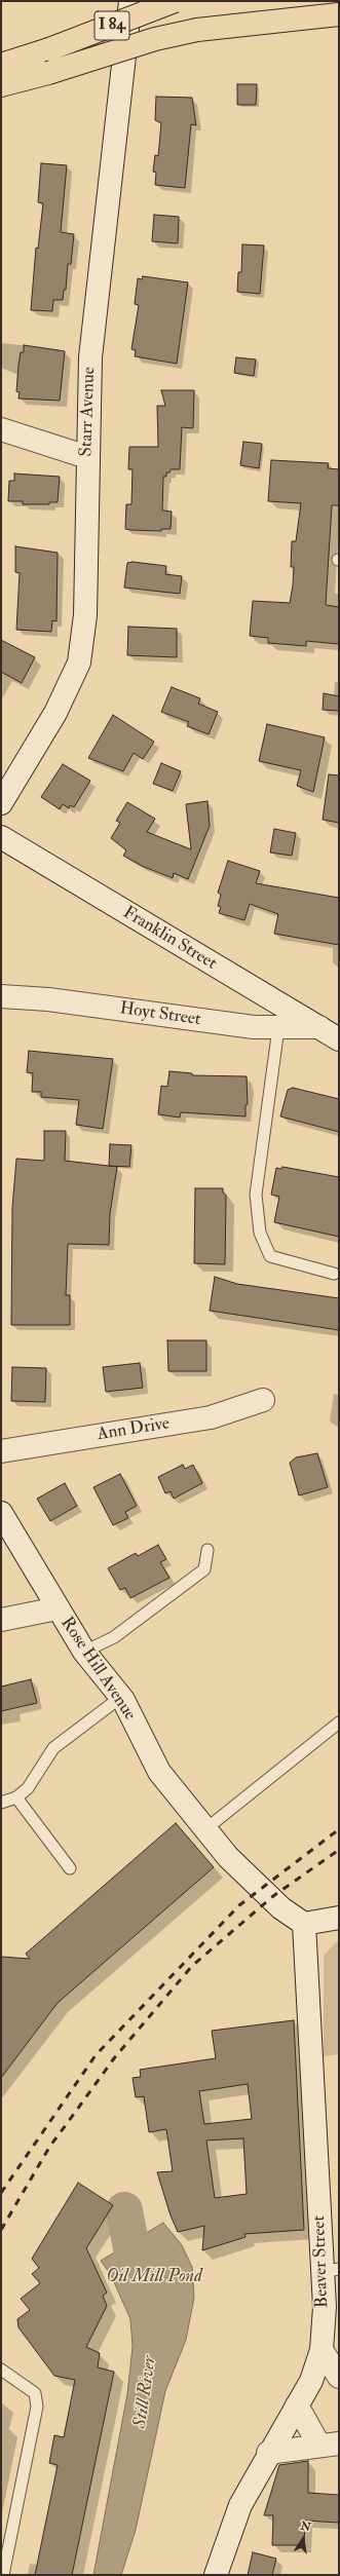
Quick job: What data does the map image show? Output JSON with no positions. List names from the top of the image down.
{
  "streets": {
    "highway": ["I 84"],
    "street": [
      "Starr Avenue",
      "Franklin Street",
      "Hoyt Street",
      "Ann Drive",
      "Rose Hill Avenue",
      "Beaver Street"
    ]
  },
  "crossings": [
    ["Franklin Street", "Hoyt Street"],
    ["Rose Hill Avenue", "Beaver Street"]
  ],
  "water": ["Oil Mill Pond", "Still River"],
  "north": "top"
}
